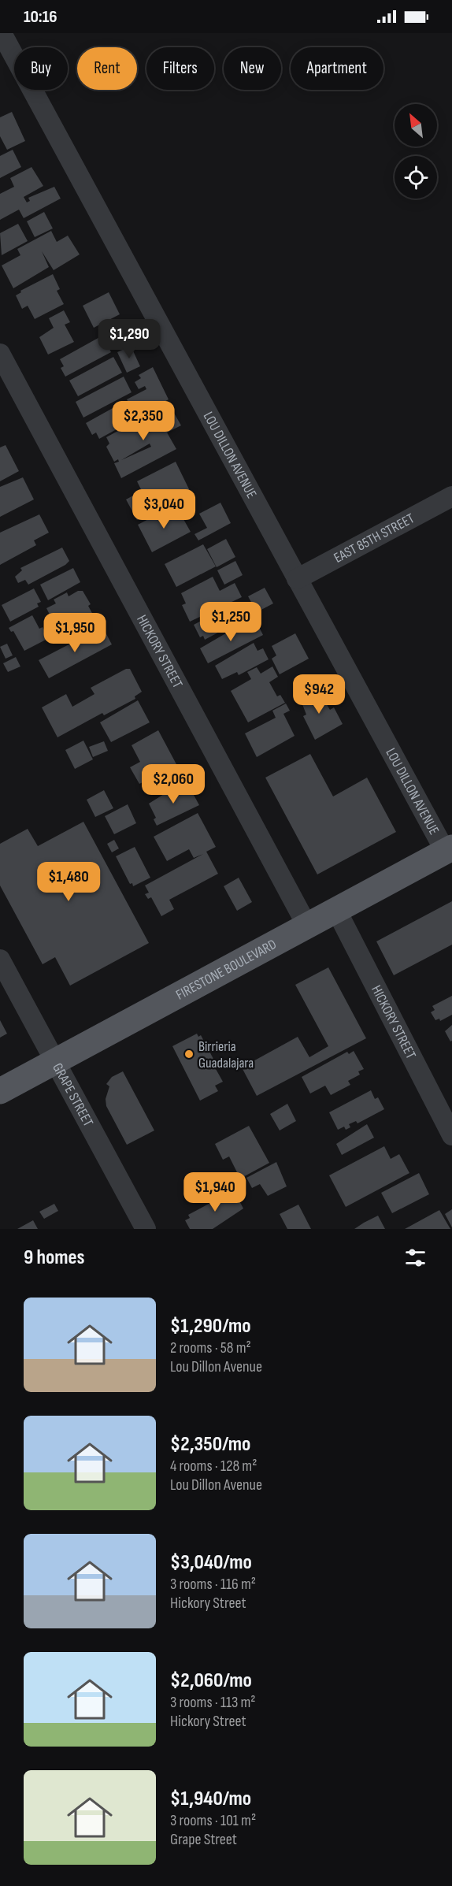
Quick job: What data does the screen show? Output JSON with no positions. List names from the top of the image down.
{
  "streets": {
    "main road": ["FIRESTONE BOULEVARD"],
    "street": [
      "LOU DILLON AVENUE",
      "EAST 85TH STREET",
      "HICKORY STREET",
      "GRAPE STREET"
    ]
  },
  "crossings": [
    ["LOU DILLON AVENUE", "EAST 85TH STREET"],
    ["LOU DILLON AVENUE", "FIRESTONE BOULEVARD"],
    ["HICKORY STREET", "FIRESTONE BOULEVARD"],
    ["FIRESTONE BOULEVARD", "GRAPE STREET"]
  ],
  "places": ["Birrieria Guadalajara"],
  "north": "top left",
  "page": {
    "status": "10:16",
    "chip": [
      "Buy",
      "Rent",
      "Filters",
      "New",
      "Apartment"
    ],
    "price": [
      "$1,290",
      "$2,350",
      "$3,040",
      "$1,250",
      "$1,950",
      "$942",
      "$2,060",
      "$1,480",
      "$1,940"
    ],
    "heading": "9 homes",
    "list": [
      {
        "name": "$1,290/mo",
        "note": "2 rooms · 58 m² · Lou Dillon Avenue"
      },
      {
        "name": "$2,350/mo",
        "note": "4 rooms · 128 m² · Lou Dillon Avenue"
      },
      {
        "name": "$3,040/mo",
        "note": "3 rooms · 116 m² · Hickory Street"
      },
      {
        "name": "$2,060/mo",
        "note": "3 rooms · 113 m² · Hickory Street"
      },
      {
        "name": "$1,940/mo",
        "note": "3 rooms · 101 m² · Grape Street"
      }
    ]
  }
}
